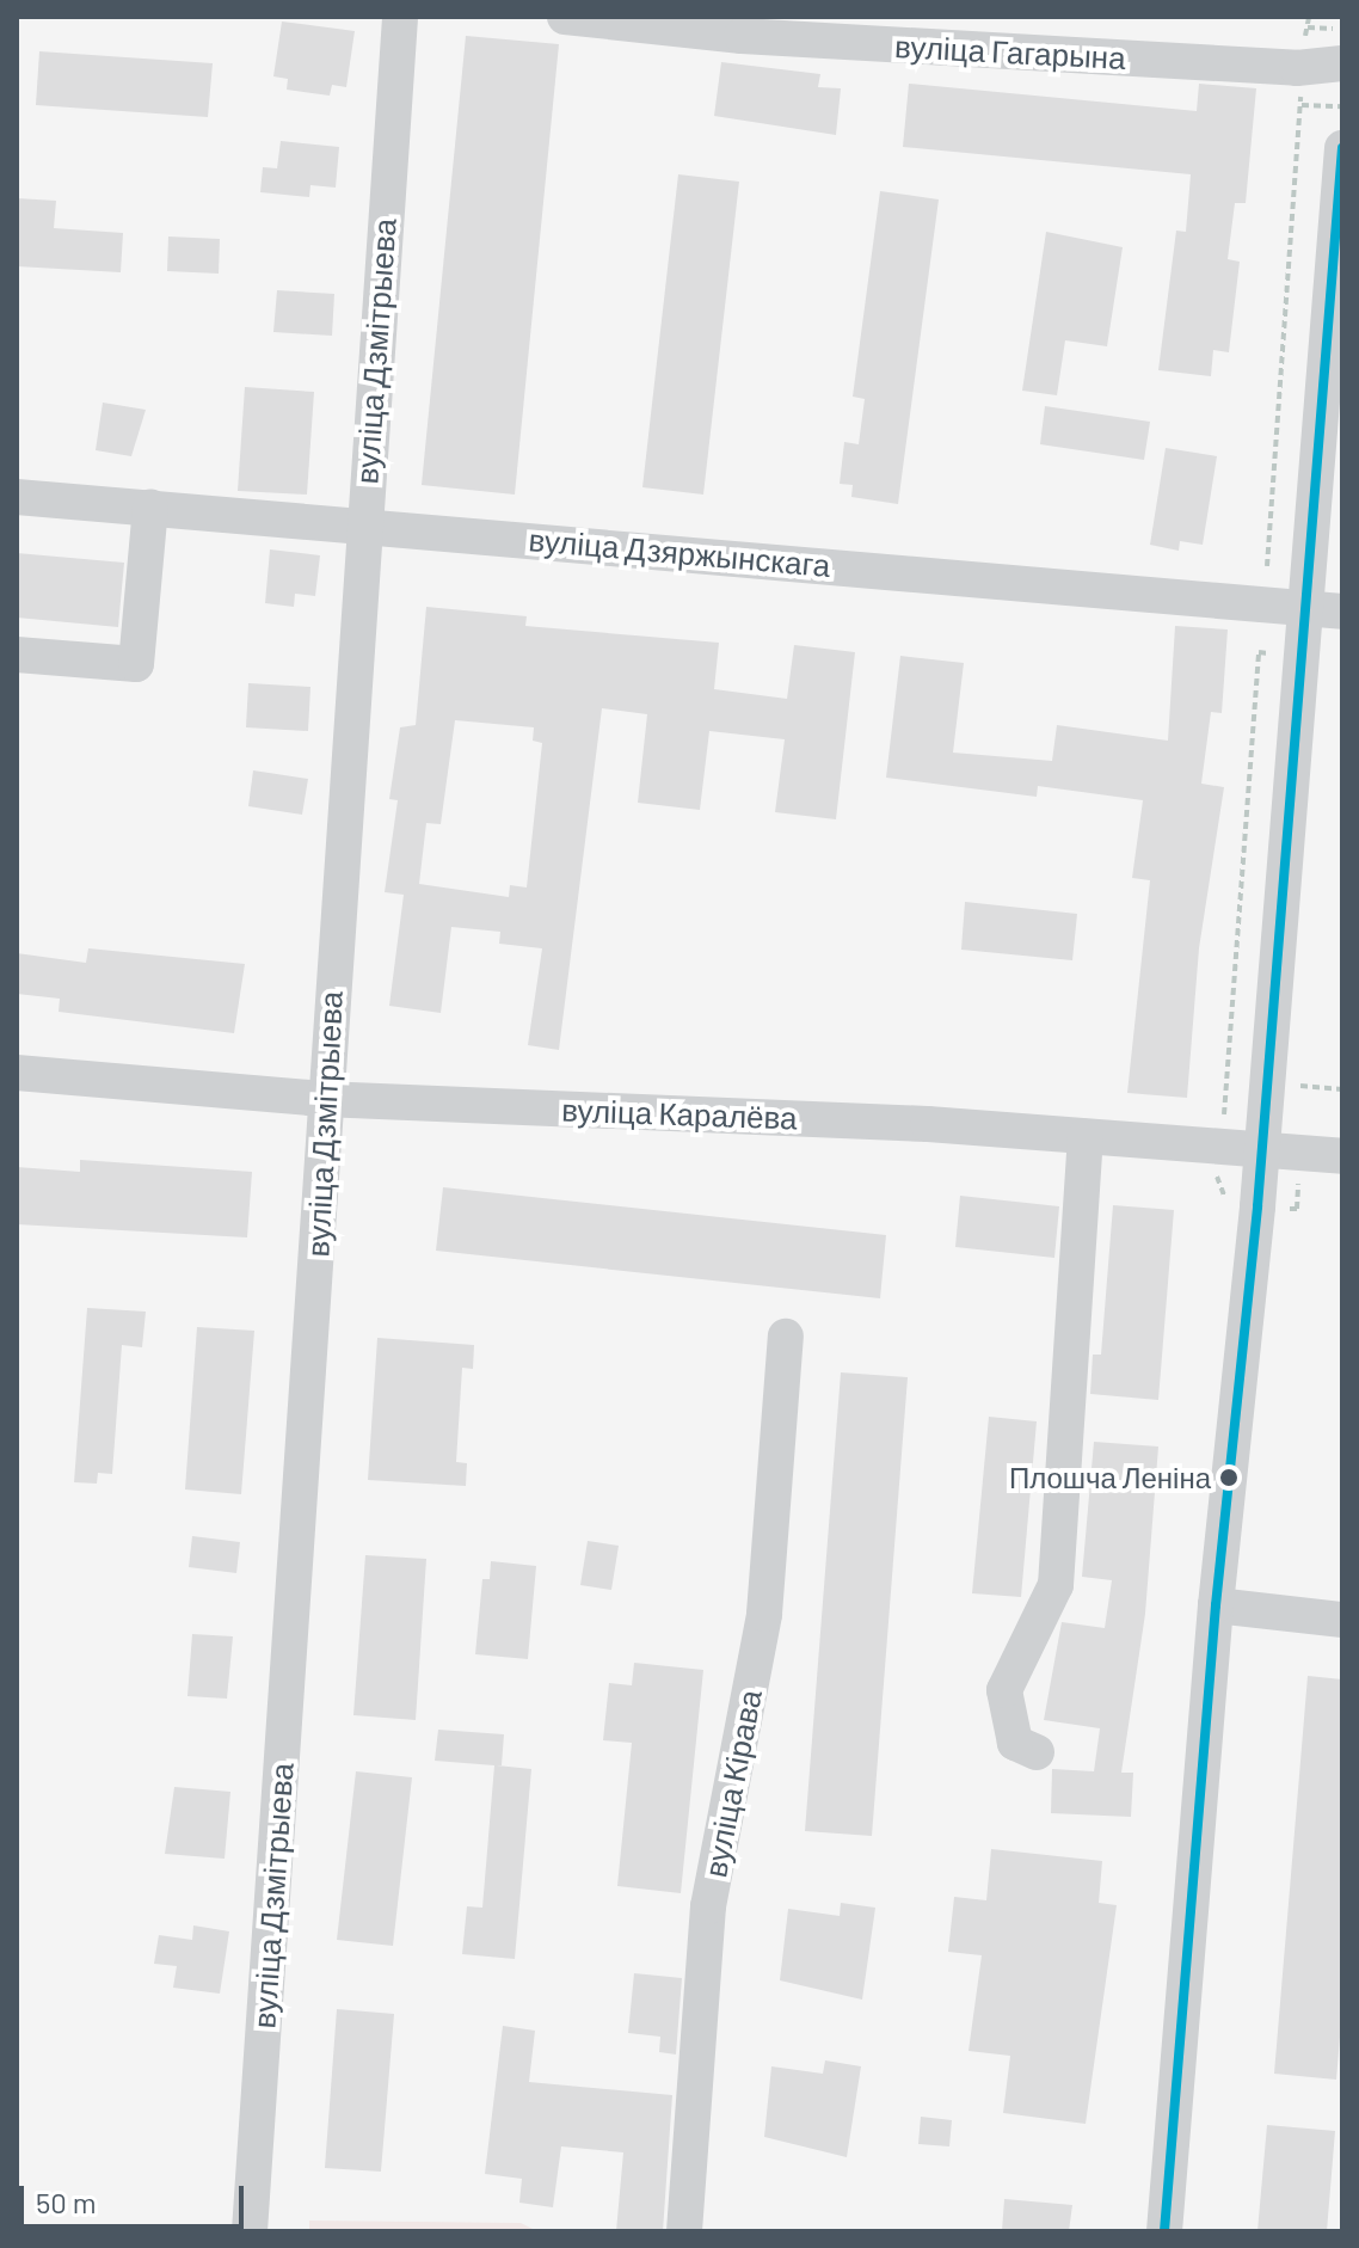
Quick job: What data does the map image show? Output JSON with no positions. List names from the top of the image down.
{
  "streets": {
    "street": [
      "вуліца Гагарына",
      "вуліца Дзмітрыева",
      "вуліца Дзяржынскага",
      "вуліца Каралёва",
      "вуліца Кірава"
    ]
  },
  "crossings": [
    ["вуліца Дзмітрыева", "вуліца Дзяржынскага"],
    ["вуліца Дзмітрыева", "вуліца Каралёва"]
  ],
  "places": ["Плошча Леніна"],
  "scale_bar": "50 m"
}
